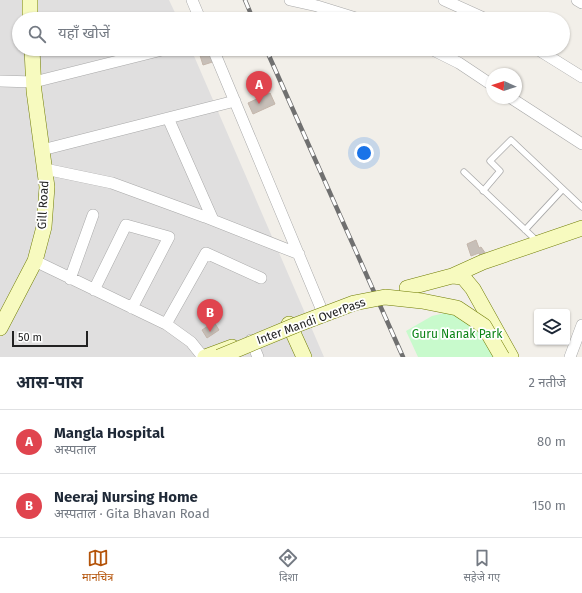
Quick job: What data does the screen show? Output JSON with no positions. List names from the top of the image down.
{
  "streets": {
    "street": ["Gill Road", "Inter Mandi OverPass"]
  },
  "parks": ["Guru Nanak Park"],
  "scale_bar": "50 m",
  "north": "left",
  "page": {
    "search": "यहाँ खोजें",
    "pins": ["A", "B"],
    "scale": "50 m",
    "heading": ["आस-पास", "2 नतीजे"],
    "list": [
      {
        "mark": "A",
        "name": "Mangla Hospital",
        "note": "अस्पताल",
        "value": "80 m"
      },
      {
        "mark": "B",
        "name": "Neeraj Nursing Home",
        "note": "अस्पताल · Gita Bhavan Road",
        "value": "150 m"
      }
    ],
    "nav": ["मानचित्र", "दिशा", "सहेजे गए"]
  }
}
